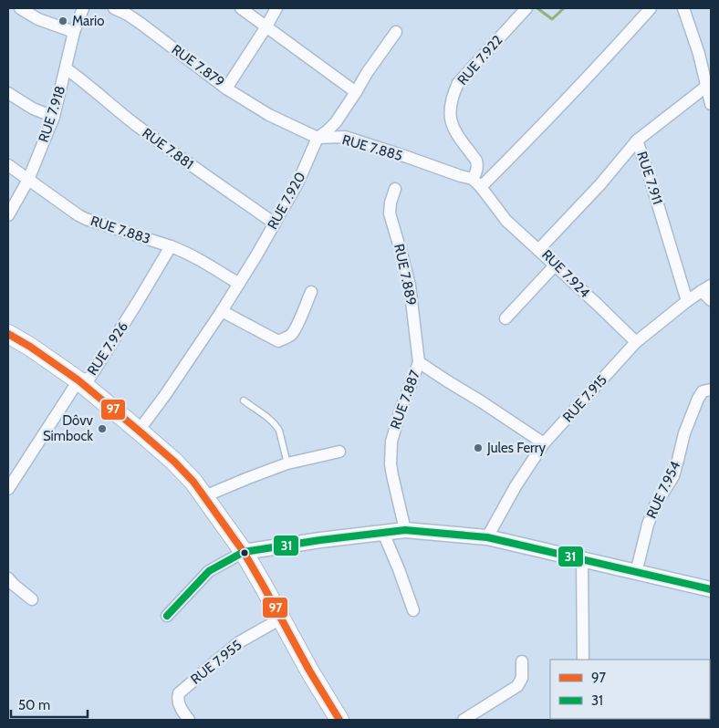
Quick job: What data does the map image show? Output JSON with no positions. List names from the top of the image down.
{
  "streets": {
    "street": [
      "RUE 7.922",
      "RUE 7.879",
      "RUE 7.918",
      "RUE 7.885",
      "RUE 7.881",
      "RUE 7.911",
      "RUE 7.920",
      "RUE 7.883",
      "RUE 7.924",
      "RUE 7.889",
      "RUE 7.926",
      "RUE 7.915",
      "RUE 7.887",
      "RUE 7.954",
      "RUE 7.955"
    ]
  },
  "crossings": [
    ["RUE 7.922", "RUE 7.885"],
    ["RUE 7.879", "RUE 7.885"],
    ["RUE 7.918", "RUE 7.881"],
    ["RUE 7.918", "RUE 7.883"],
    ["RUE 7.885", "RUE 7.920"],
    ["RUE 7.881", "RUE 7.920"],
    ["RUE 7.911", "RUE 7.924"],
    ["RUE 7.911", "RUE 7.915"],
    ["RUE 7.920", "RUE 7.883"],
    ["RUE 7.883", "RUE 7.926"],
    ["RUE 7.924", "RUE 7.915"],
    ["RUE 7.889", "RUE 7.887"],
    ["RUE 7.915", "RUE 7.887"]
  ],
  "places": ["Mario", "Dôvv Simbock", "Jules Ferry"],
  "lines": ["transit line 97", "transit line 31"],
  "legend": ["97", "31"],
  "scale_bar": "50 m"
}
